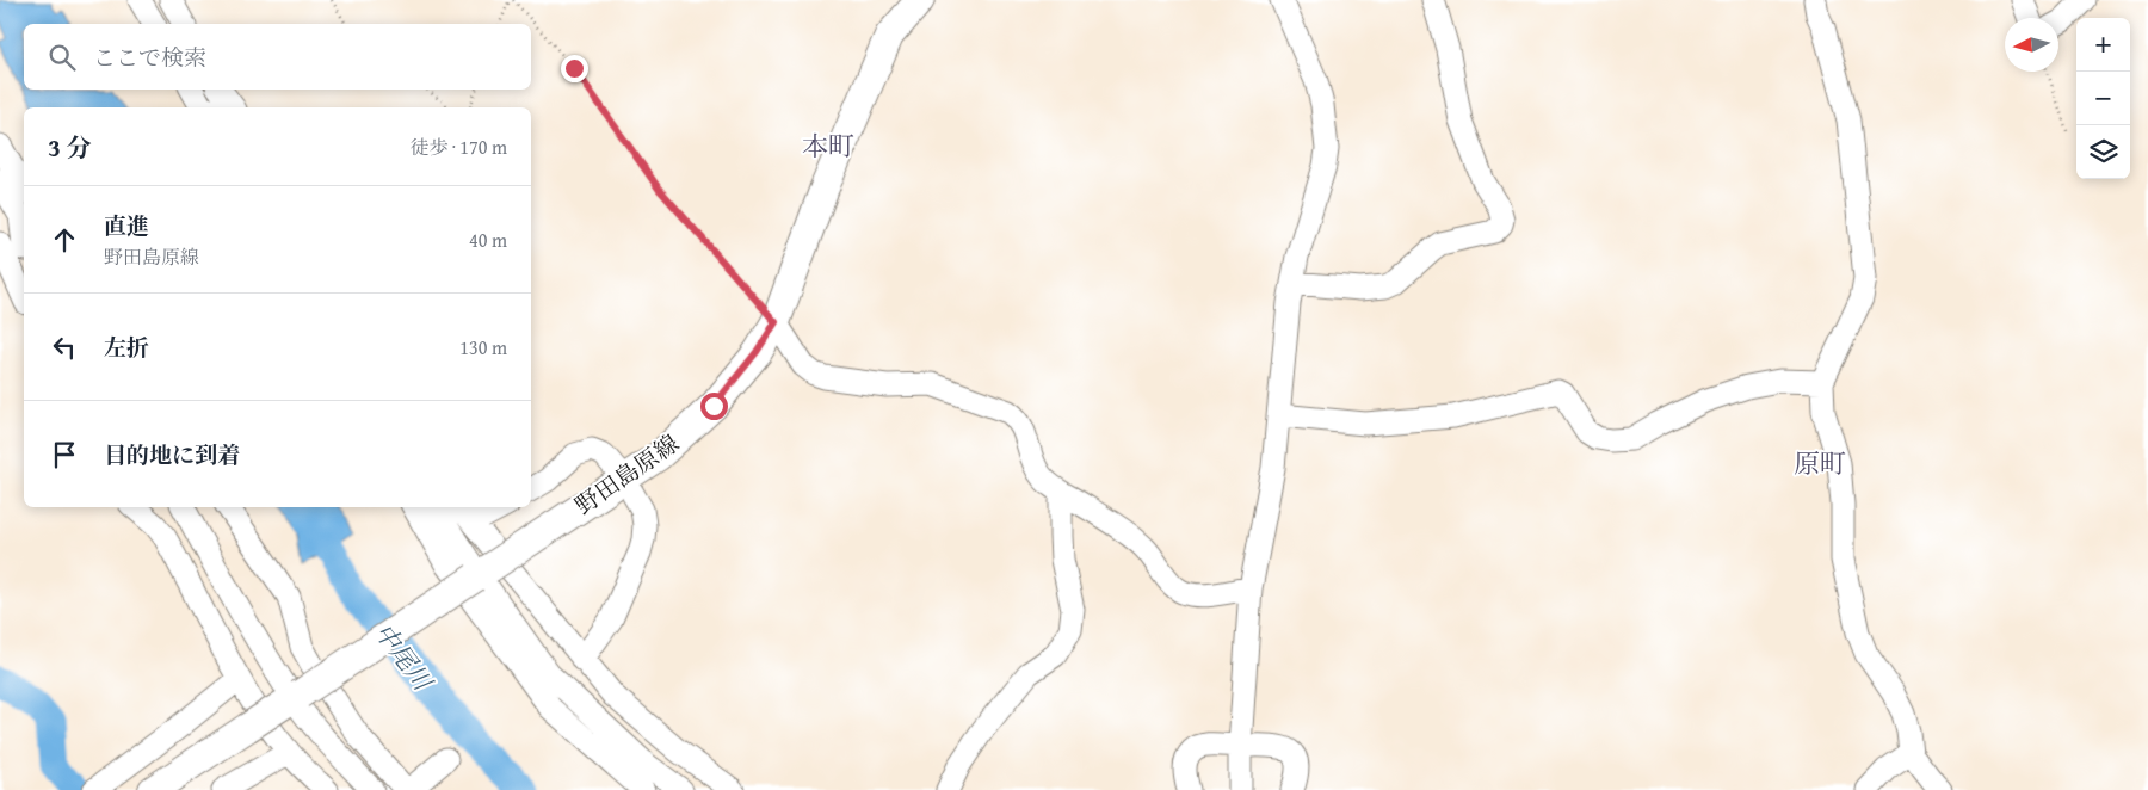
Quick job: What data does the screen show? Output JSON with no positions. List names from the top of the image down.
{
  "streets": {
    "main road": ["野田島原線"]
  },
  "districts": ["本町", "原町"],
  "water": ["中尾川"],
  "north": "left",
  "page": {
    "map_buttons": ["+", "−"],
    "search": "ここで検索",
    "heading": ["3 分", "徒歩 · 170 m"],
    "list": [
      ["直進", "野田島原線", "40 m"],
      ["左折", "130 m"],
      "目的地に到着"
    ]
  }
}
